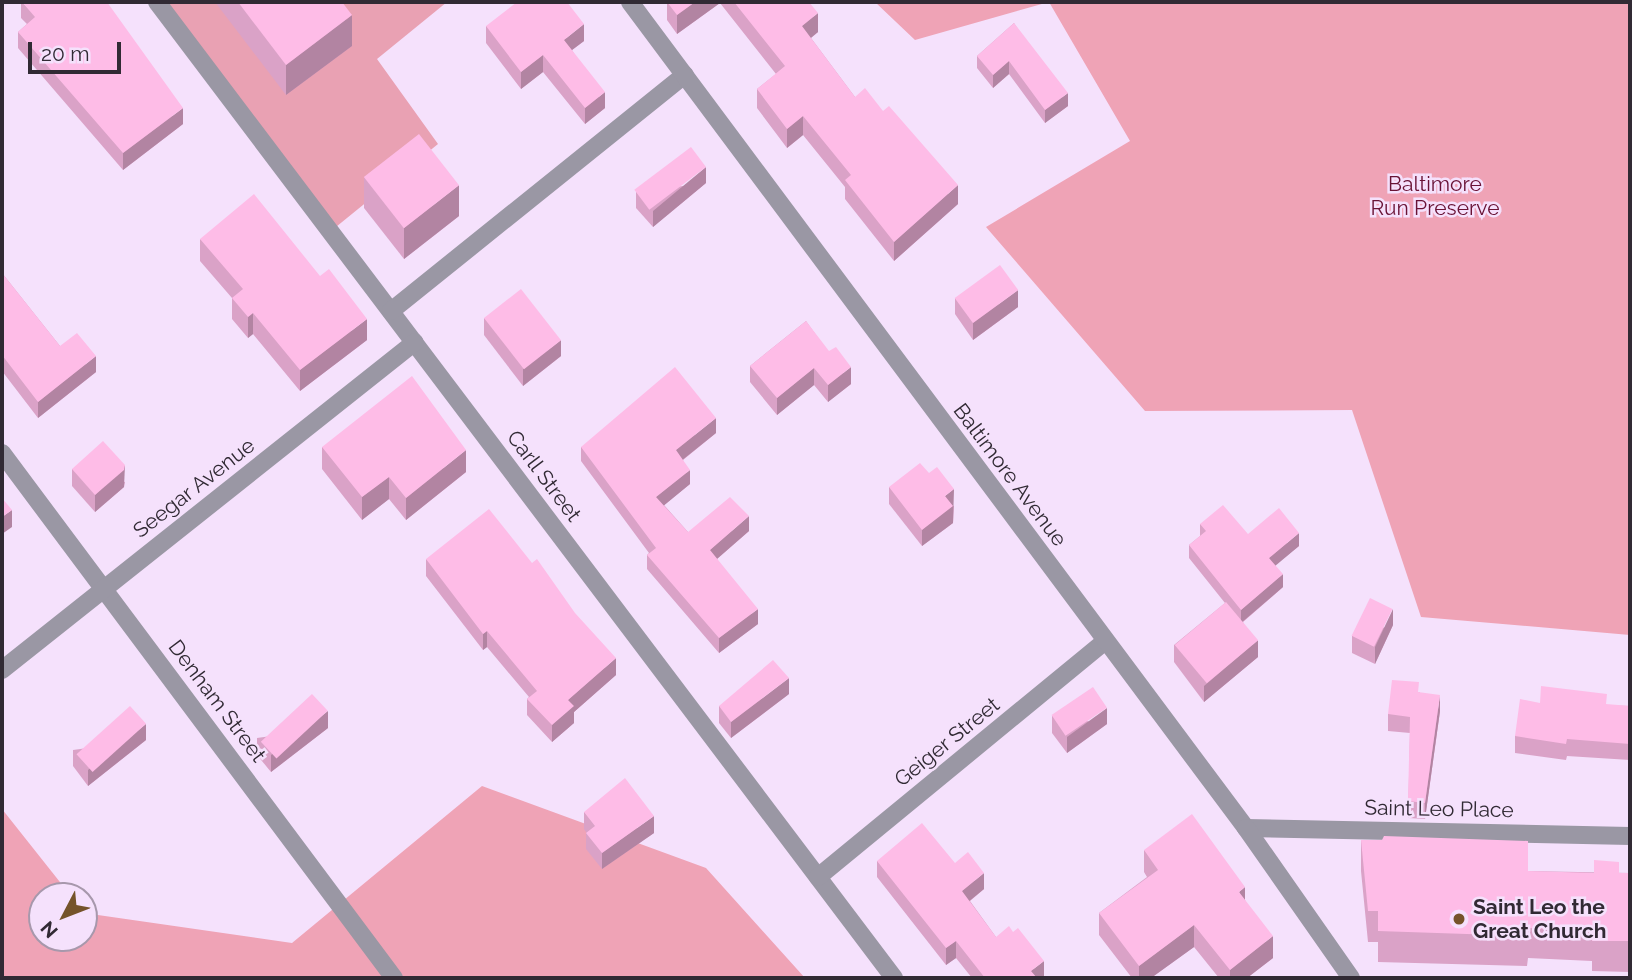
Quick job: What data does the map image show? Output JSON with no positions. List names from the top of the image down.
{
  "streets": {
    "street": [
      "Baltimore Avenue",
      "Carll Street",
      "Seegar Avenue",
      "Denham Street",
      "Geiger Street",
      "Saint Leo Place"
    ]
  },
  "crossings": [
    ["Baltimore Avenue", "Geiger Street"],
    ["Baltimore Avenue", "Saint Leo Place"],
    ["Carll Street", "Seegar Avenue"],
    ["Carll Street", "Geiger Street"],
    ["Seegar Avenue", "Denham Street"]
  ],
  "parks": ["Baltimore Run Preserve"],
  "places": ["Saint Leo the Great Church"],
  "scale_bar": "20 m",
  "north": "bottom left"
}
